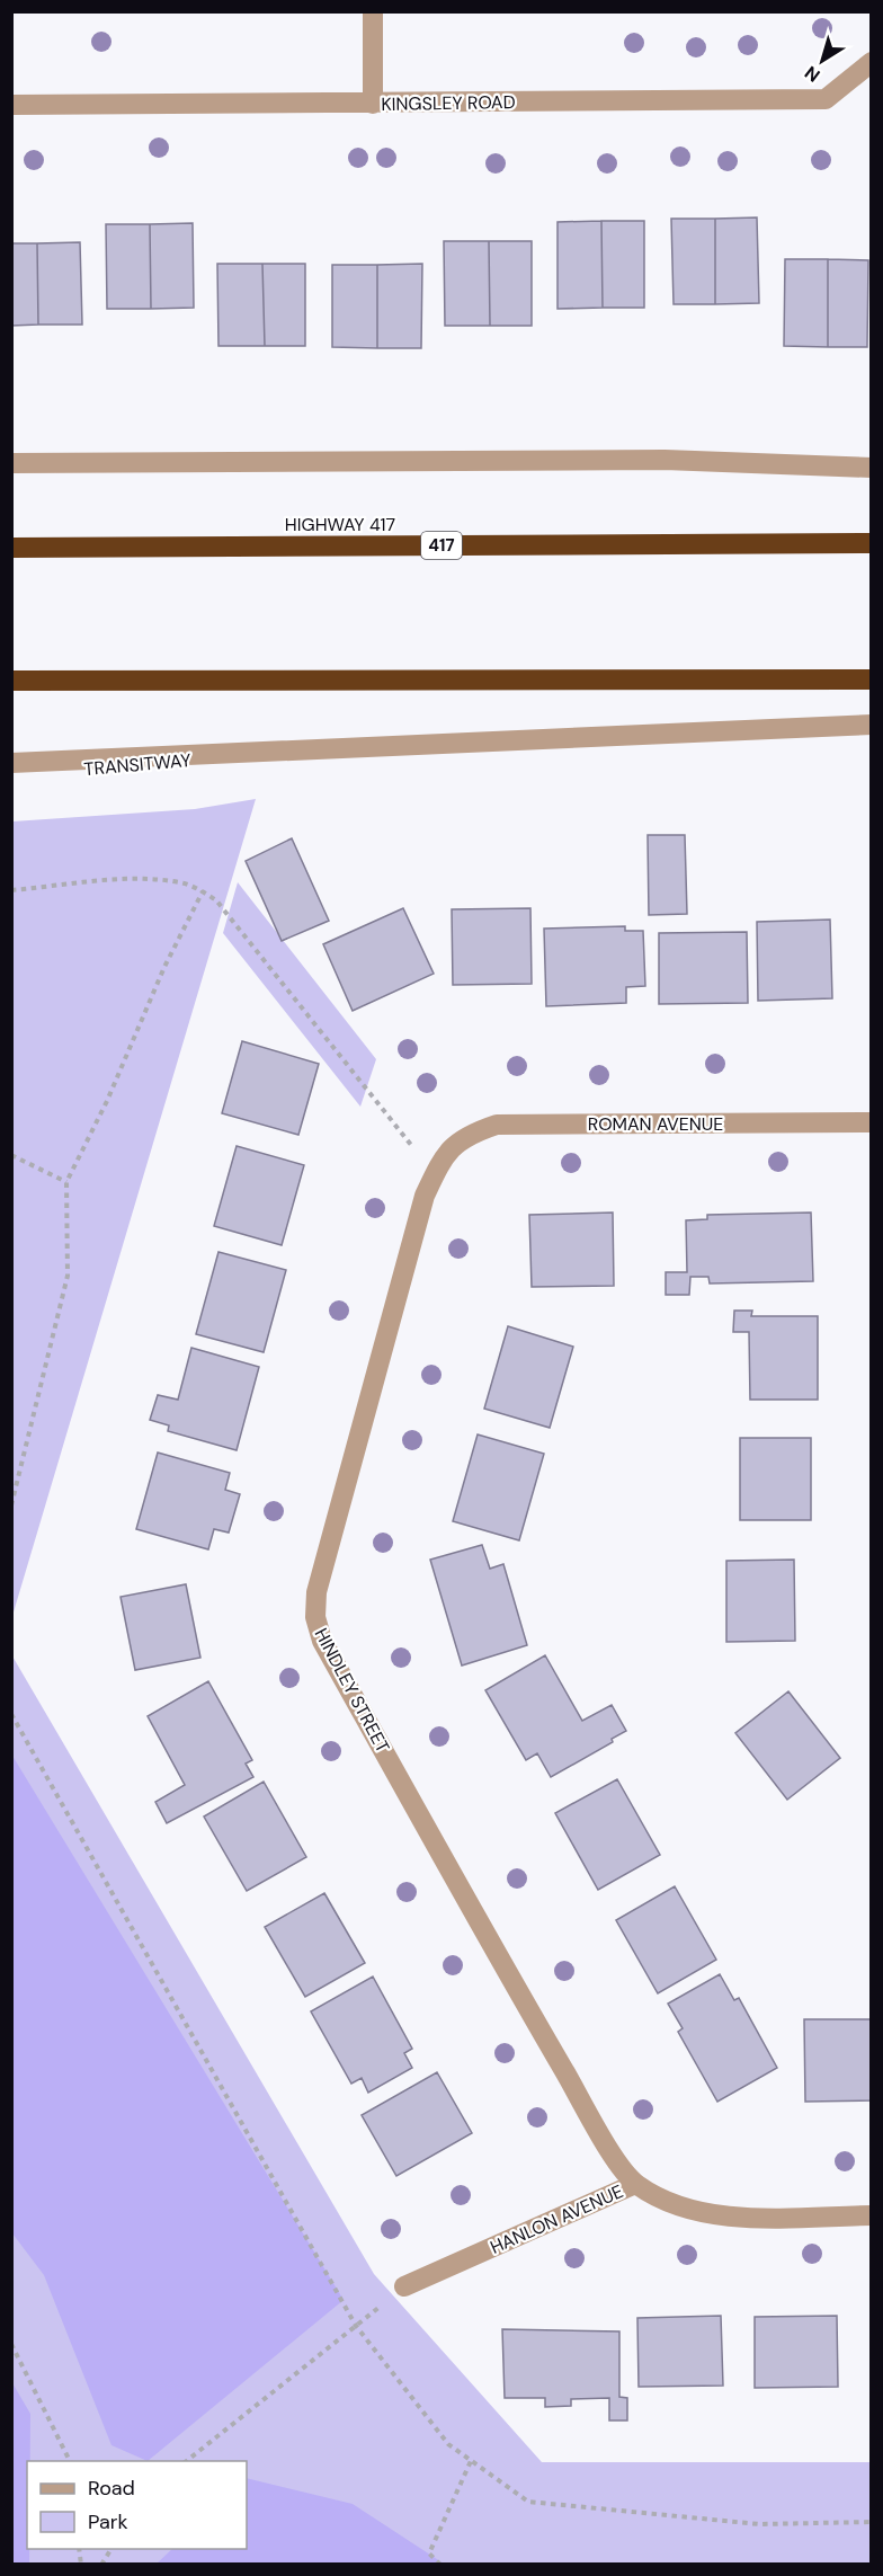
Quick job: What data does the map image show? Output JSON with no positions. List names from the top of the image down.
{
  "streets": {
    "highway": ["HIGHWAY 417", "417"],
    "street": [
      "KINGSLEY ROAD",
      "TRANSITWAY",
      "ROMAN AVENUE",
      "HINDLEY STREET",
      "HANLON AVENUE"
    ]
  },
  "crossings": [
    ["ROMAN AVENUE", "HINDLEY STREET"],
    ["HINDLEY STREET", "HANLON AVENUE"]
  ],
  "legend": ["Road", "Park"],
  "north": "bottom left"
}
